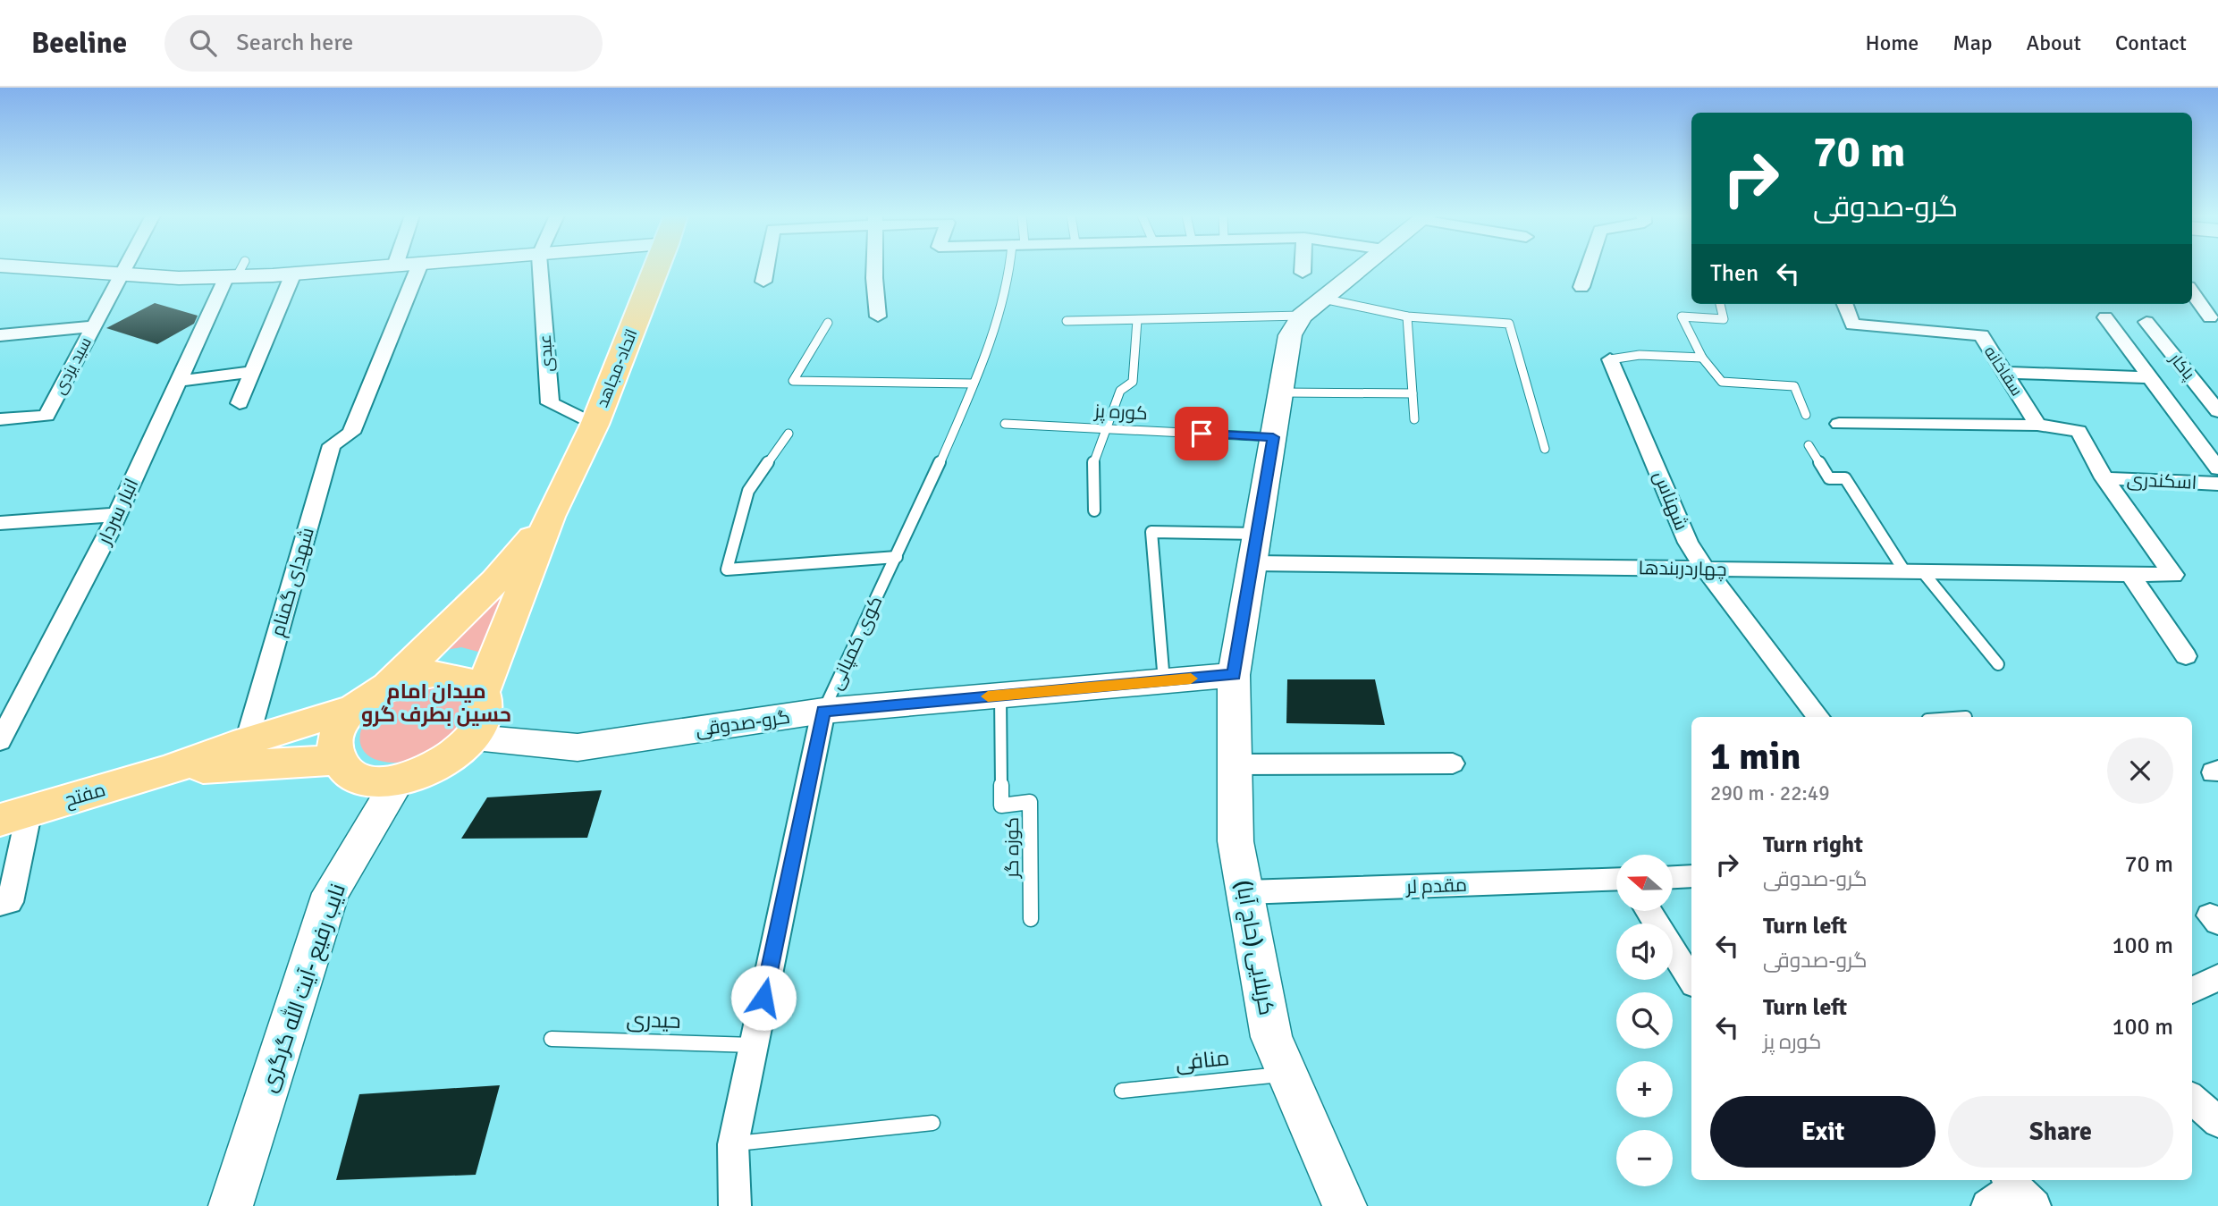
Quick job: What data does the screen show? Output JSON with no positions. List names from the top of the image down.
{
  "streets": {
    "main road": ["اتحاد-مجاهد", "مفتح"],
    "street": [
      "عبدی",
      "سید یزدی",
      "پاکار",
      "سقاخانه",
      "اسکندری",
      "شهناس",
      "انبار سردار",
      "چهاردربندها",
      "شهدای گمنام",
      "کوی کمپانی",
      "گرو-صدوقی",
      "مقدم لر",
      "کربلایی (حاج آبا)",
      "نایب رفیع -آیت الله گرگری"
    ],
    "lane": [
      "کوره پز",
      "کوزه گر",
      "حیدری",
      "منافی"
    ]
  },
  "crossings": [
    ["عبدی", "اتحاد-مجاهد"],
    ["اسکندری", "چهاردربندها"],
    ["شهناس", "چهاردربندها"],
    ["کوی کمپانی", "گرو-صدوقی"],
    ["کوی کمپانی", "حیدری"],
    ["گرو-صدوقی", "کوزه گر"],
    ["گرو-صدوقی", "کربلایی (حاج آبا)"],
    ["گرو-صدوقی", "نایب رفیع -آیت الله گرگری"],
    ["مقدم لر", "کربلایی (حاج آبا)"],
    ["کربلایی (حاج آبا)", "منافی"]
  ],
  "districts": ["میدان امام حسین بطرف گرو"],
  "north": "left",
  "page": {
    "header": "Beeline",
    "search": "Search here",
    "nav": [
      "Home",
      "Map",
      "About",
      "Contact"
    ],
    "turn": ["70 m", "گرو-صدوقی"],
    "then": "Then",
    "heading": ["1 min", "290 m · 22:49"],
    "list": [
      {
        "name": "Turn right",
        "note": "گرو-صدوقی",
        "value": "70 m"
      },
      {
        "name": "Turn left",
        "note": "گرو-صدوقی",
        "value": "100 m"
      },
      {
        "name": "Turn left",
        "note": "کوره پز",
        "value": "100 m"
      }
    ],
    "map_buttons": ["+", "−"],
    "buttons": ["Exit", "Share"]
  }
}
